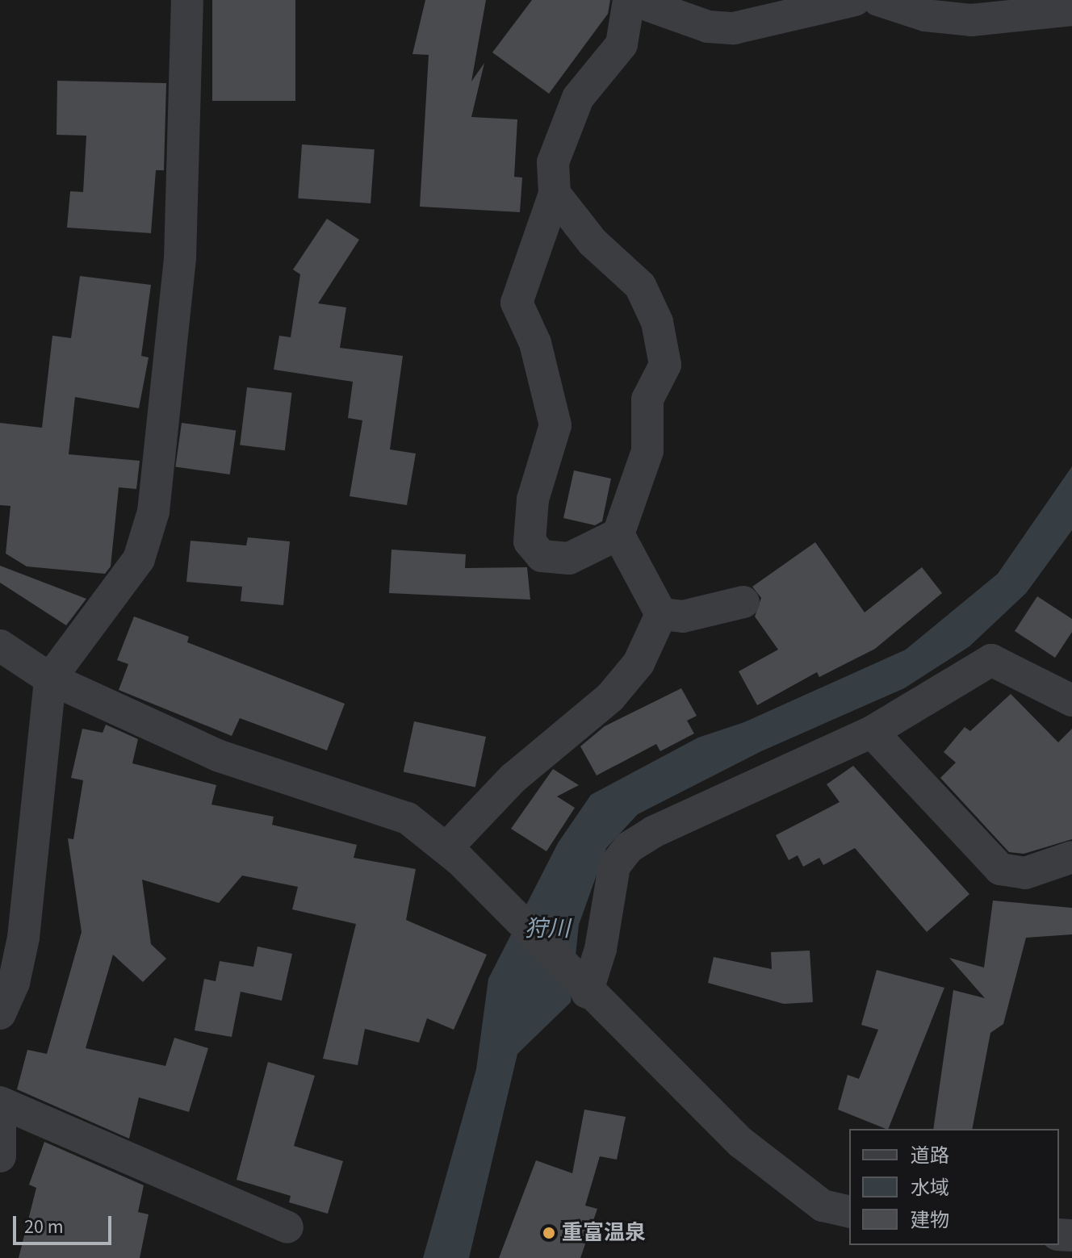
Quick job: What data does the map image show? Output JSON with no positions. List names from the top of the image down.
{
  "water": ["狩川"],
  "places": ["重富温泉"],
  "legend": ["道路", "水域", "建物"],
  "scale_bar": "20 m"
}
